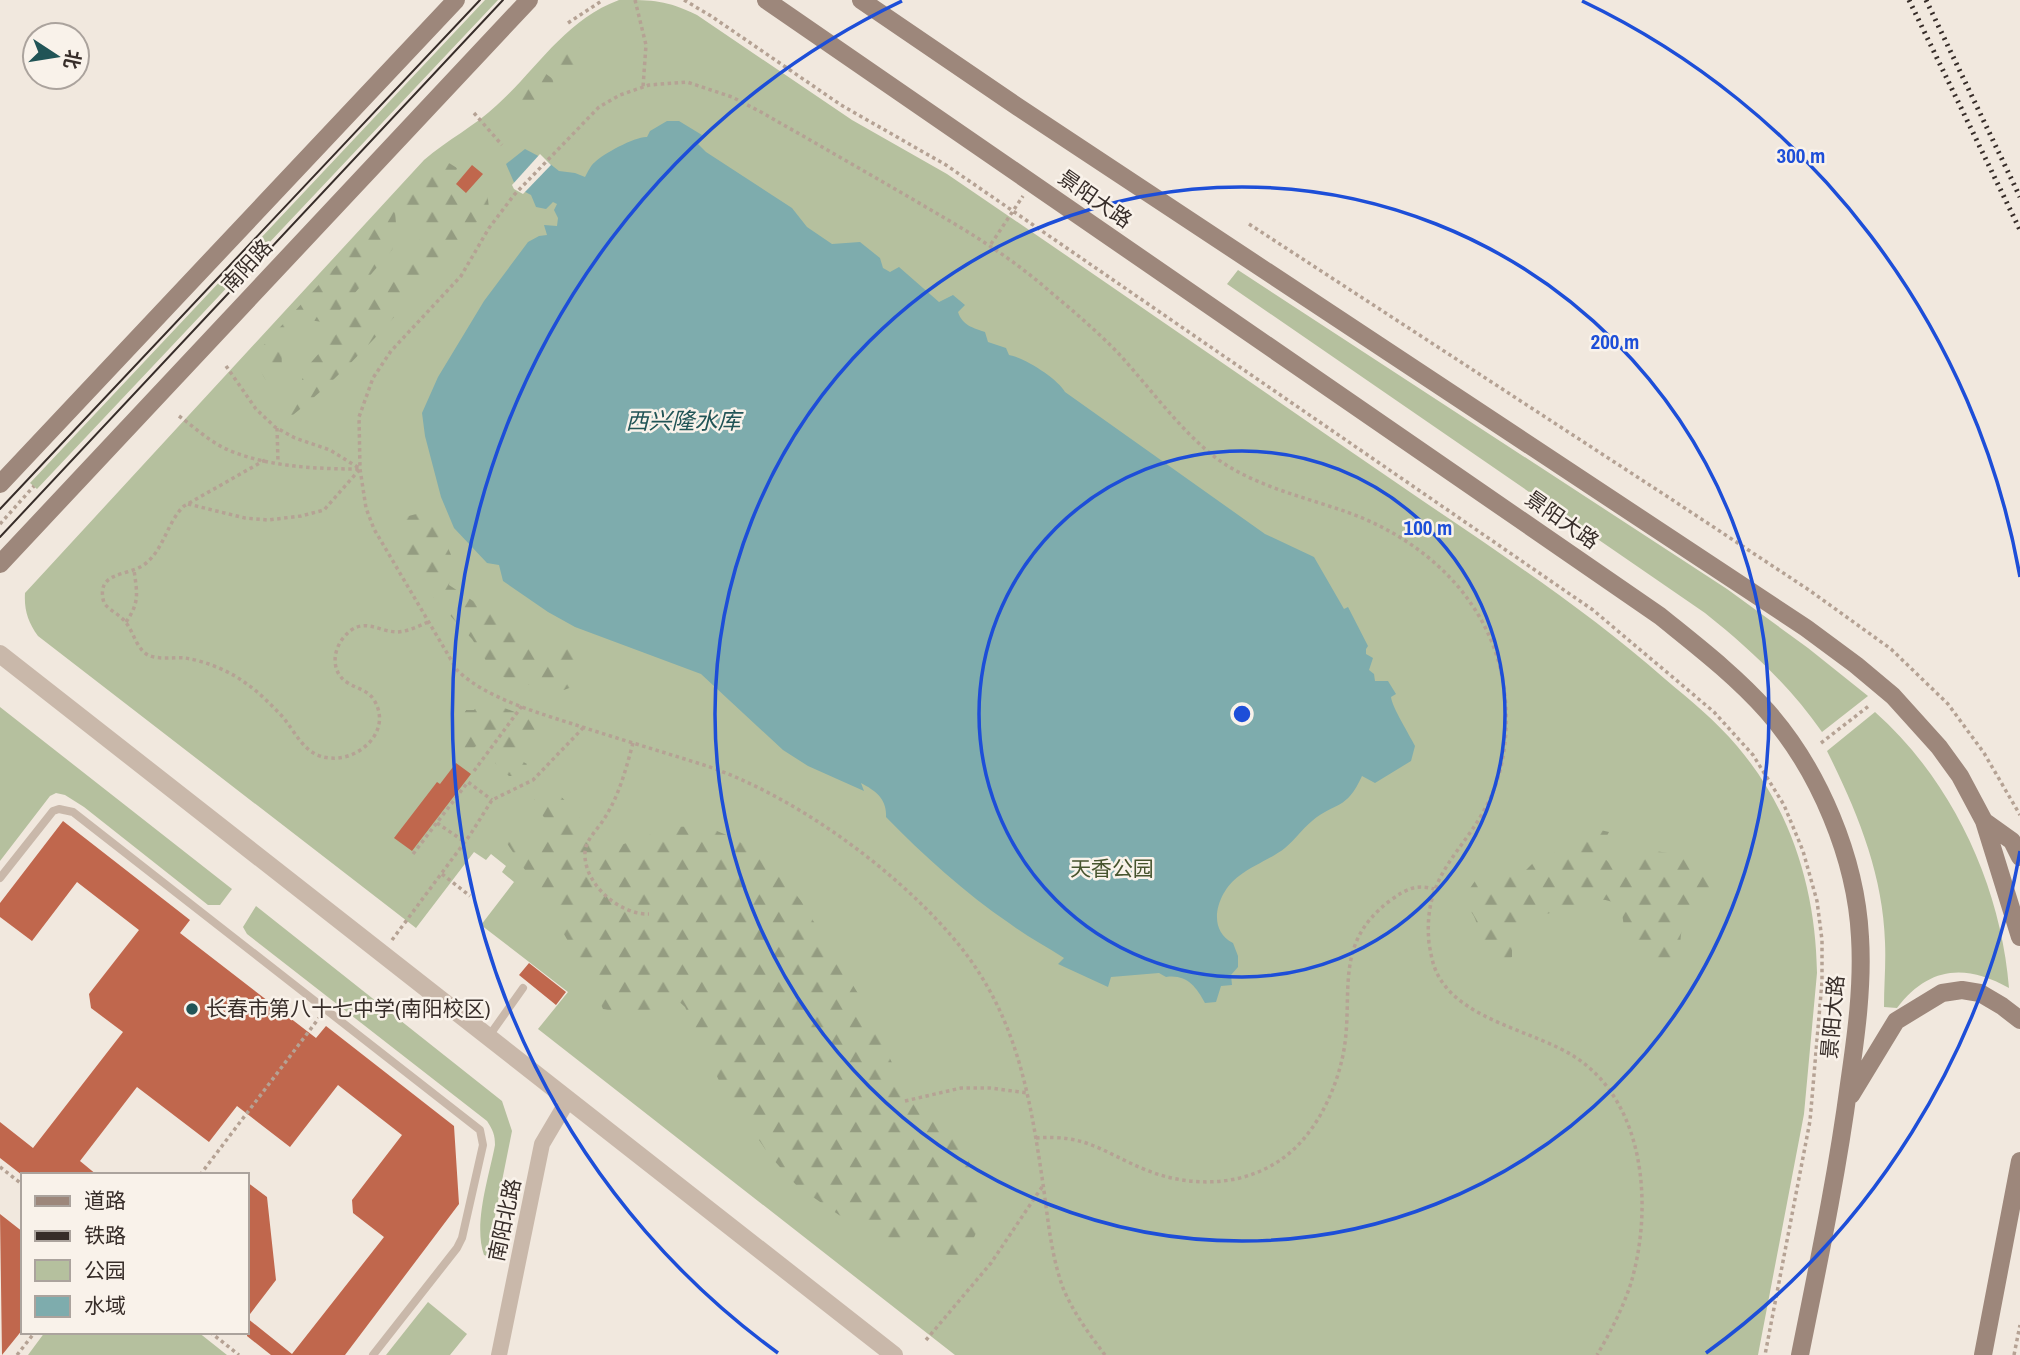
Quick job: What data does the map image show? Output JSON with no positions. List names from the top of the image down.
{
  "streets": {
    "main road": ["景阳大路", "南阳路"],
    "street": ["南阳北路"]
  },
  "water": ["西兴隆水库"],
  "parks": ["天香公园"],
  "places": ["长春市第八十七中学(南阳校区)"],
  "legend": [
    "道路",
    "铁路",
    "公园",
    "水域"
  ],
  "north": "right",
  "rings": ["300 m", "200 m", "100 m"]
}
